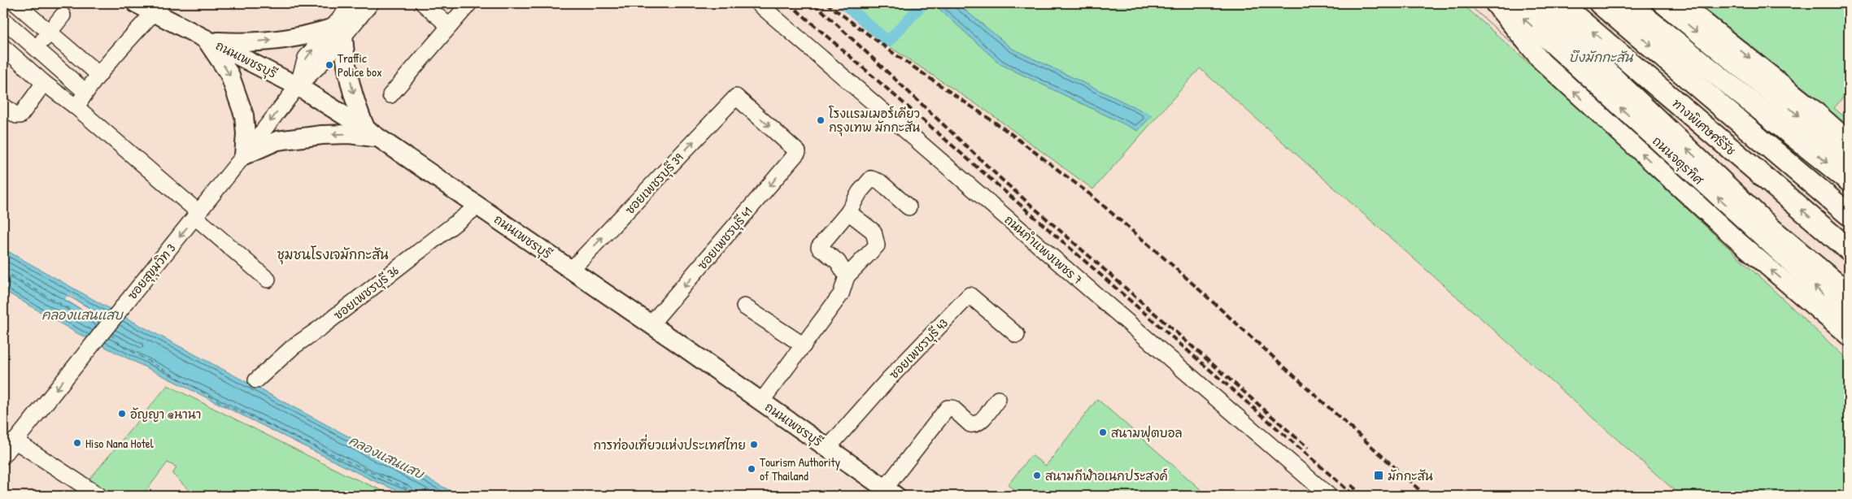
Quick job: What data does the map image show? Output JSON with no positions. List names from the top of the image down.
{
  "streets": {
    "highway": ["ทางพิเศษศรีรัช"],
    "main road": ["ถนนเพชรบุรี", "ถนนจตุรทิศ"],
    "street": [
      "ซอยเพชรบุรี 39",
      "ซอยเพชรบุรี 41",
      "ถนนกำแพงเพชร 7",
      "ซอยสุขุมวิท 3",
      "ซอยเพชรบุรี 36",
      "ซอยเพชรบุรี 43"
    ]
  },
  "crossings": [
    ["ถนนเพชรบุรี", "ซอยเพชรบุรี 39"],
    ["ถนนเพชรบุรี", "ซอยเพชรบุรี 41"],
    ["ถนนเพชรบุรี", "ซอยสุขุมวิท 3"],
    ["ถนนเพชรบุรี", "ซอยเพชรบุรี 36"],
    ["ถนนเพชรบุรี", "ซอยเพชรบุรี 43"],
    ["ซอยเพชรบุรี 39", "ซอยเพชรบุรี 41"]
  ],
  "one_way": ["ซอยสุขุมวิท 3"],
  "districts": ["ชุมชนโรงเจมักกะสัน"],
  "water": ["บึงมักกะสัน", "คลองแสนแสบ"],
  "places": {
    "other": [
      "Traffic Police box",
      "โรงแรมเมอร์เคียว กรุงเทพ มักกะสัน",
      "อัญญา @นานา",
      "สนามฟุตบอล",
      "Hiso Nana Hotel",
      "การท่องเที่ยวแห่งประเทศไทย",
      "Tourism Authority of Thailand",
      "สนามกีฬาอเนกประสงค์"
    ],
    "transit": ["มักกะสัน"]
  }
}
